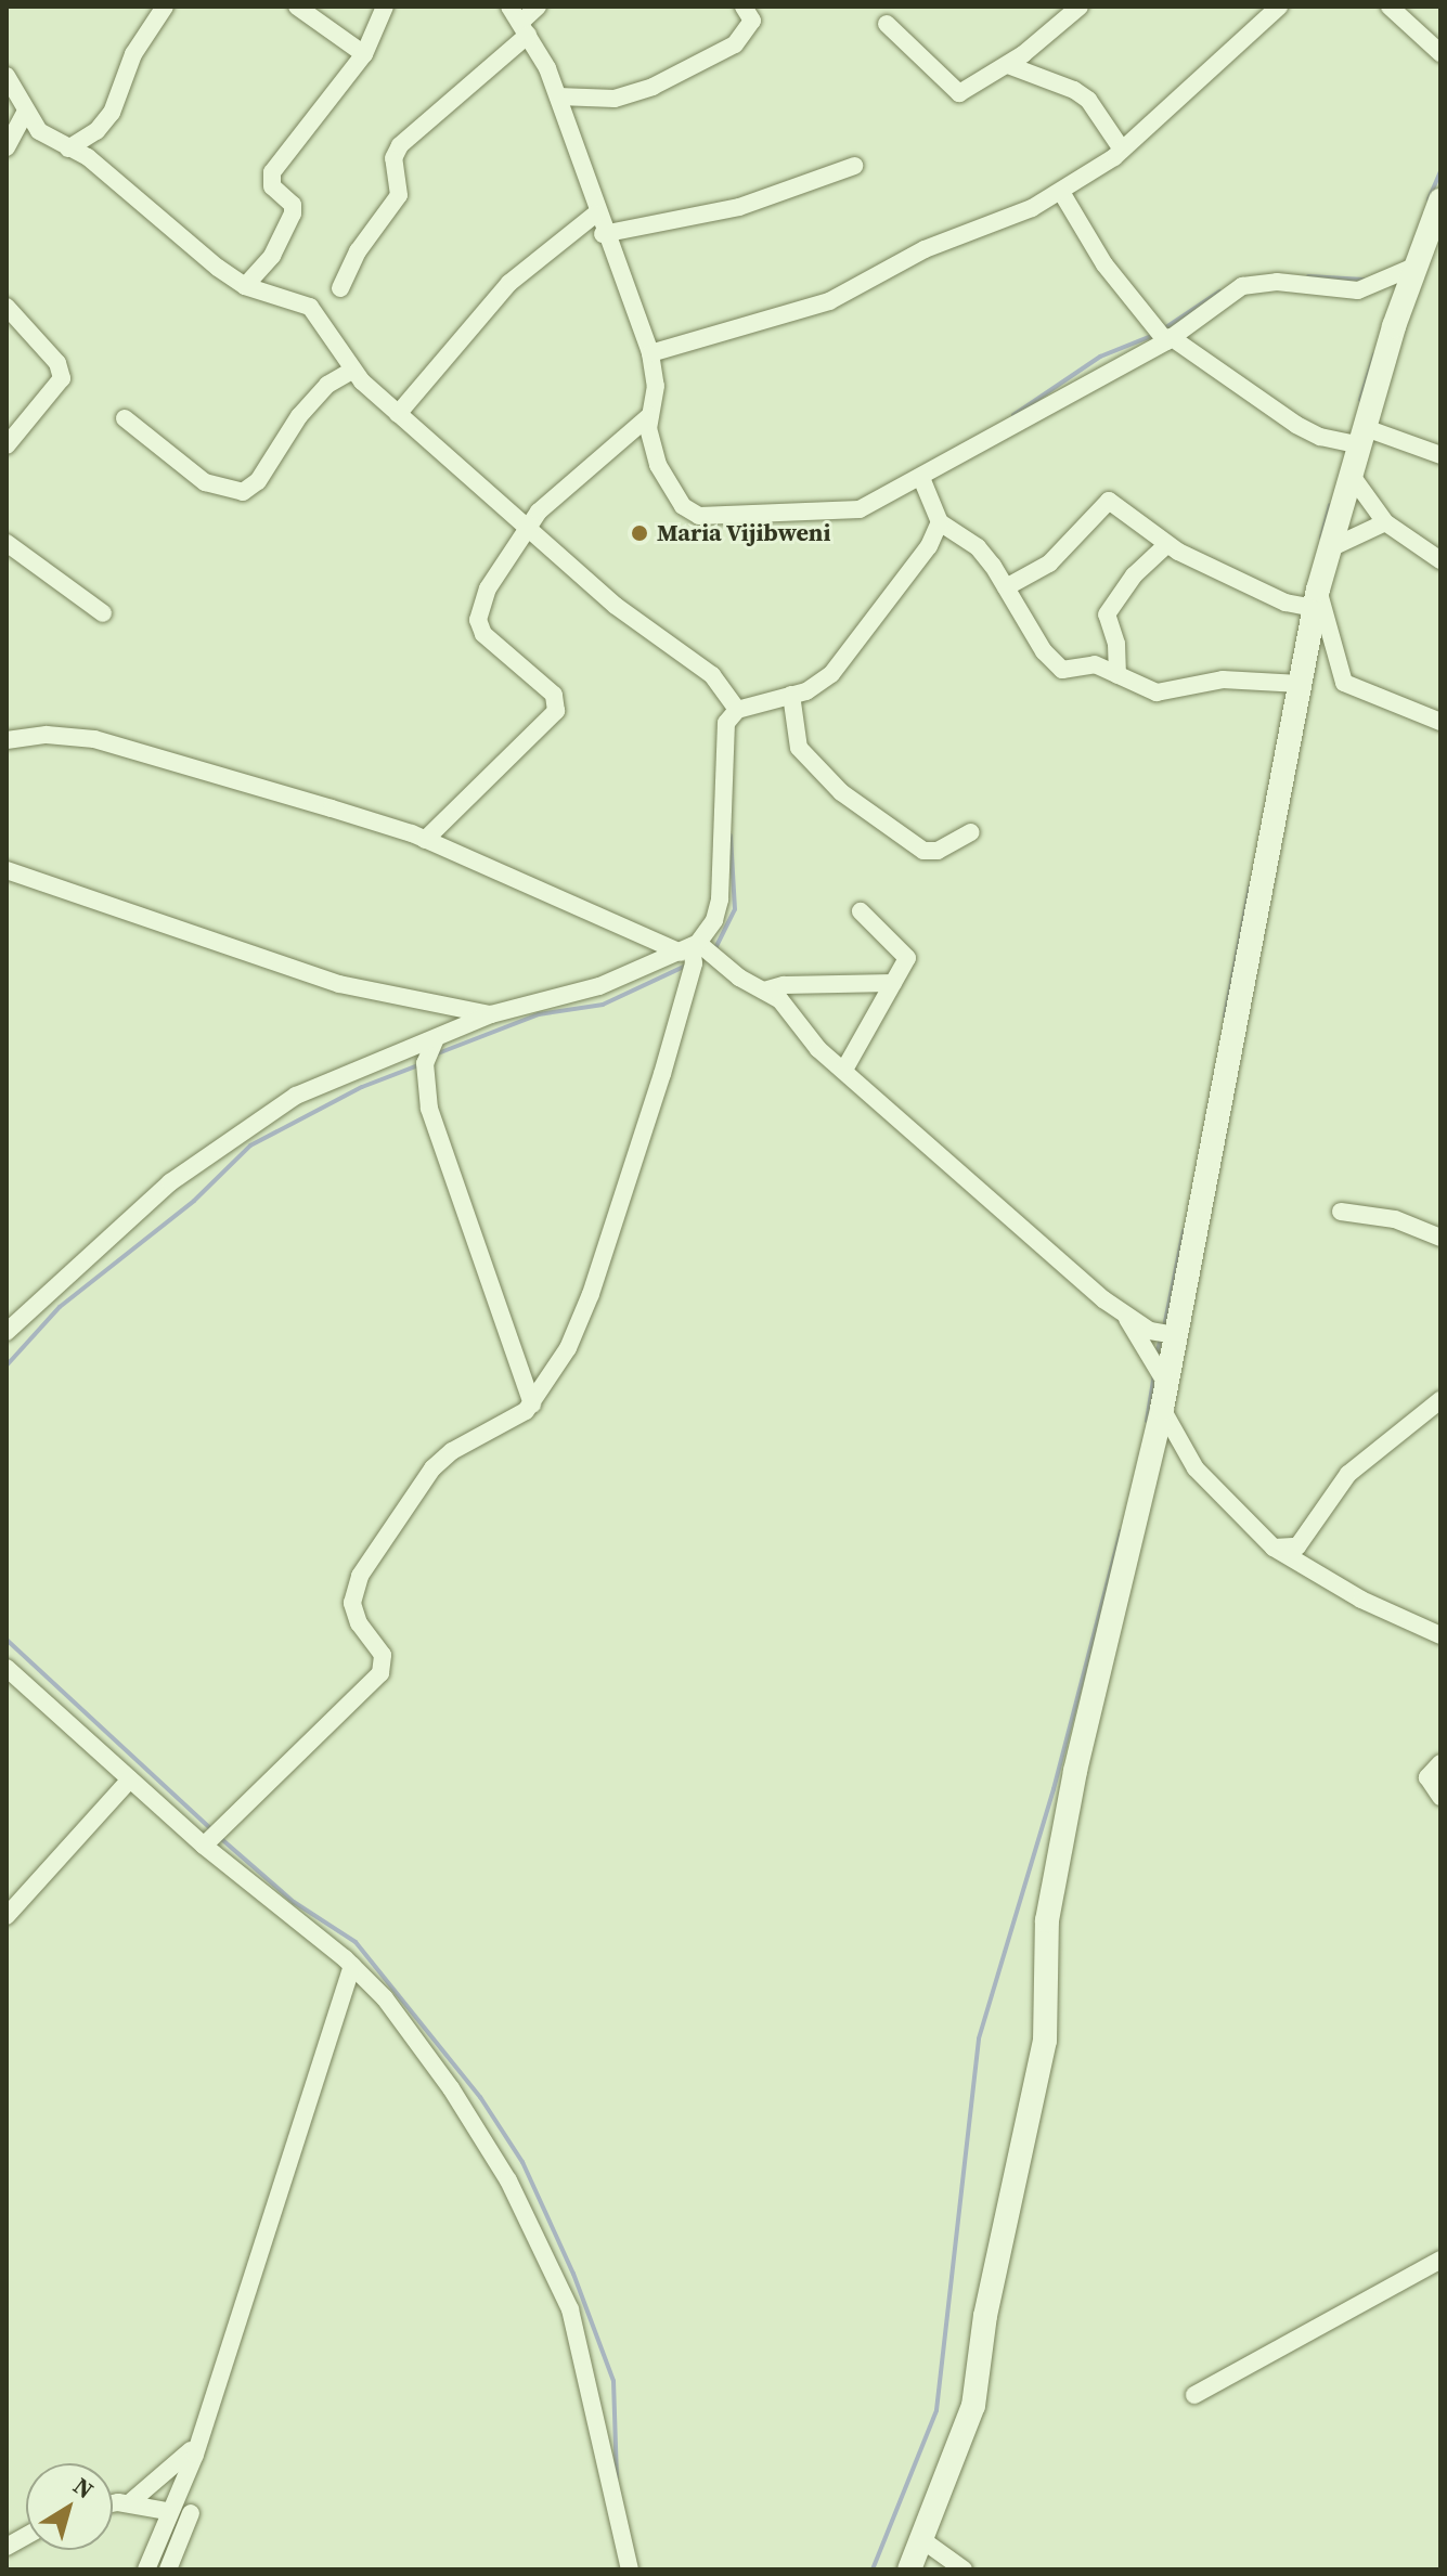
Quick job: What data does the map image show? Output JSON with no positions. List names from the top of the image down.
{
  "places": ["Maria Vijibweni"],
  "north": "top right"
}
